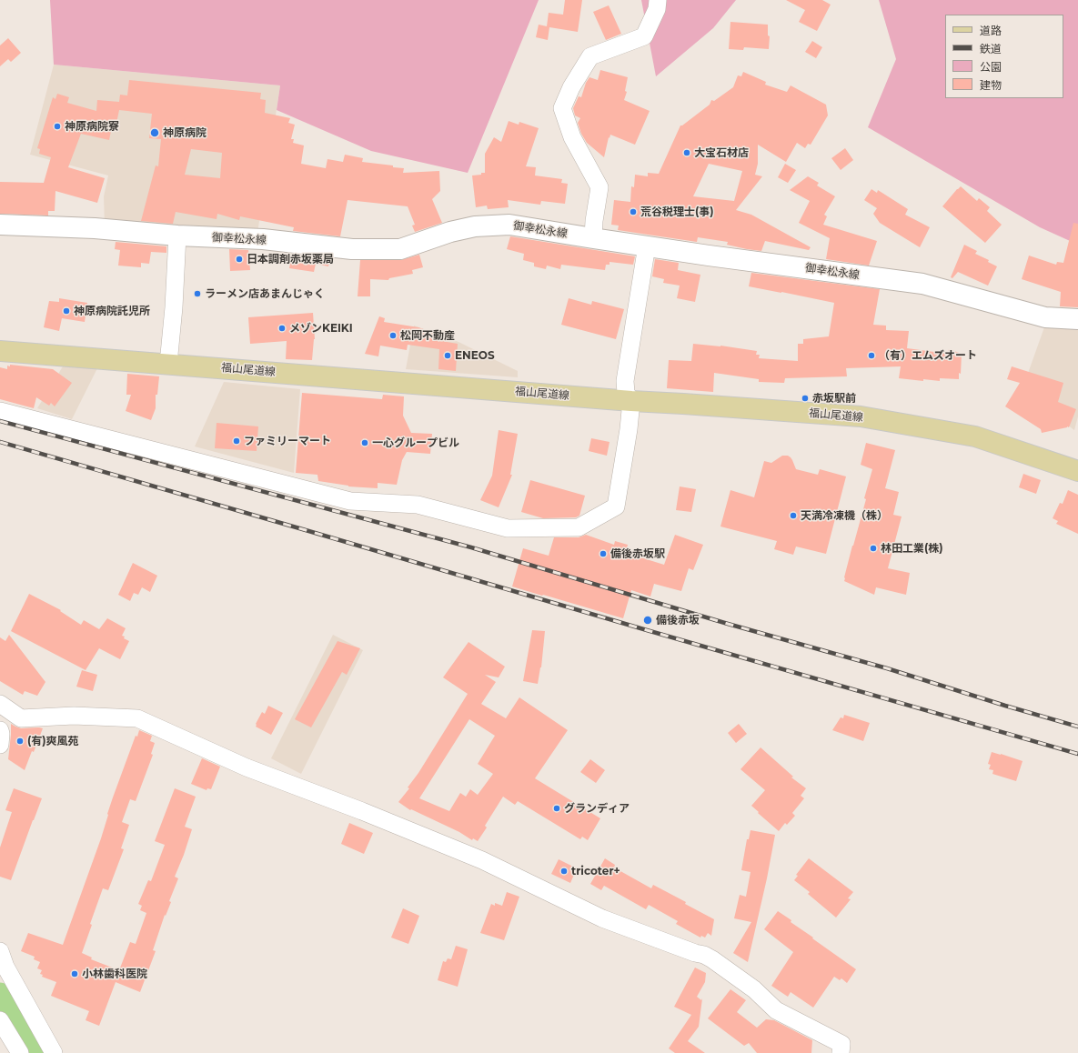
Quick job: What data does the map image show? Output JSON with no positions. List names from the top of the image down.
{
  "streets": {
    "main road": ["御幸松永線", "福山尾道線"]
  },
  "places": [
    "神原病院寮",
    "神原病院",
    "大宝石材店",
    "荒谷税理士(事)",
    "日本調剤赤坂薬局",
    "ラーメン店あまんじゃく",
    "神原病院託児所",
    "メゾンKEIKI",
    "松岡不動産",
    "ENEOS",
    "（有）エムズオート",
    "赤坂駅前",
    "ファミリーマート",
    "一心グループビル",
    "天満冷凍機（株）",
    "林田工業(株)",
    "備後赤坂駅",
    "備後赤坂",
    "(有)爽風苑",
    "グランディア",
    "tricoter+",
    "小林歯科医院"
  ],
  "legend": [
    "道路",
    "鉄道",
    "公園",
    "建物"
  ]
}
